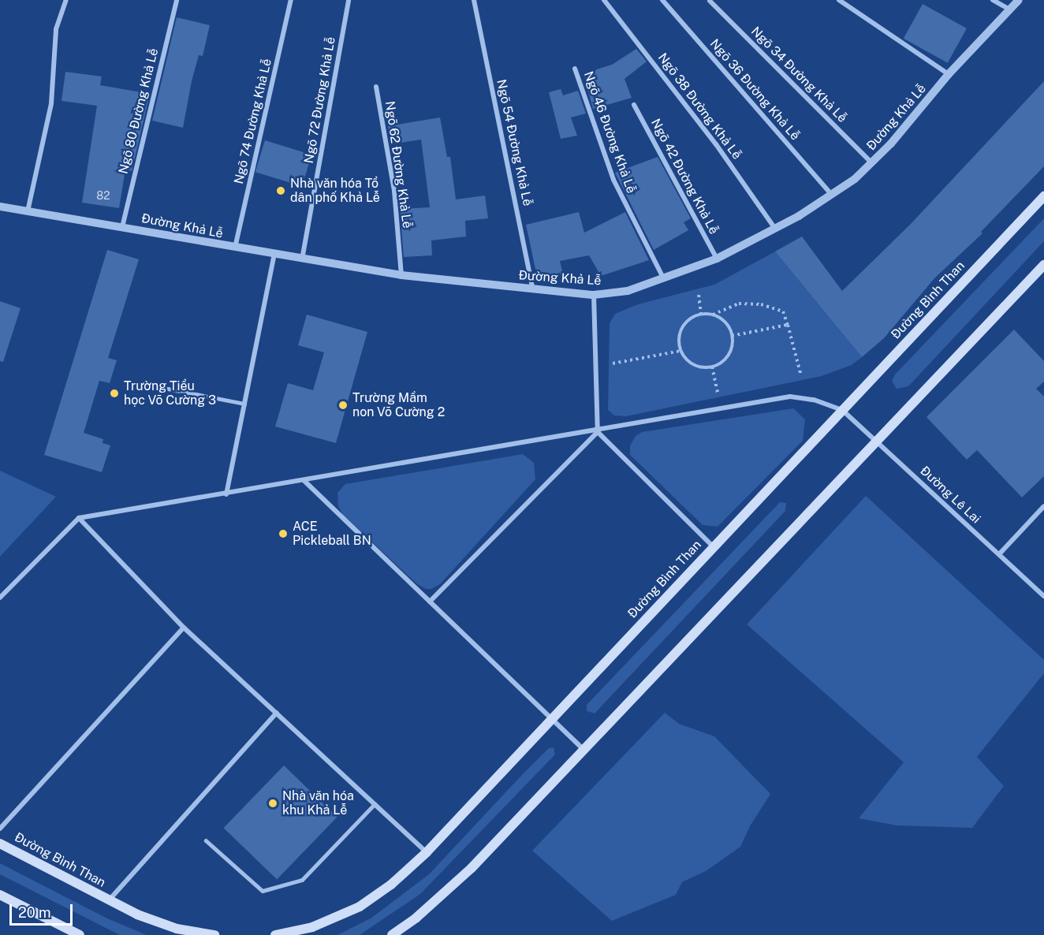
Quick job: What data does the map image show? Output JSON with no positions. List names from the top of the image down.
{
  "streets": {
    "main road": ["Đường Bình Than"],
    "street": [
      "Ngõ 34 Đường Khả Lễ",
      "Ngõ 36 Đường Khả Lễ",
      "Ngõ 72 Đường Khả Lễ",
      "Ngõ 38 Đường Khả Lễ",
      "Ngõ 80 Đường Khả Lễ",
      "Đường Khả Lễ",
      "Ngõ 74 Đường Khả Lễ",
      "Ngõ 46 Đường Khả Lễ",
      "Ngõ 54 Đường Khả Lễ",
      "Ngõ 62 Đường Khả Lễ",
      "Ngõ 42 Đường Khả Lễ",
      "Đường Lê Lai"
    ]
  },
  "crossings": [
    ["Ngõ 34 Đường Khả Lễ", "Đường Khả Lễ"],
    ["Ngõ 36 Đường Khả Lễ", "Đường Khả Lễ"],
    ["Ngõ 72 Đường Khả Lễ", "Đường Khả Lễ"],
    ["Ngõ 38 Đường Khả Lễ", "Đường Khả Lễ"],
    ["Ngõ 80 Đường Khả Lễ", "Đường Khả Lễ"],
    ["Đường Khả Lễ", "Ngõ 74 Đường Khả Lễ"],
    ["Đường Khả Lễ", "Ngõ 46 Đường Khả Lễ"],
    ["Đường Khả Lễ", "Ngõ 54 Đường Khả Lễ"],
    ["Đường Khả Lễ", "Ngõ 62 Đường Khả Lễ"],
    ["Đường Khả Lễ", "Ngõ 42 Đường Khả Lễ"],
    ["Đường Bình Than", "Đường Lê Lai"]
  ],
  "places": [
    "Nhà văn hóa Tổ dân phố Khả Lễ",
    "Trường Tiểu học Võ Cường 3",
    "Trường Mầm non Võ Cường 2",
    "ACE Pickleball BN",
    "Nhà văn hóa khu Khả Lễ"
  ],
  "house_numbers": ["82"],
  "scale_bar": "20 m"
}
